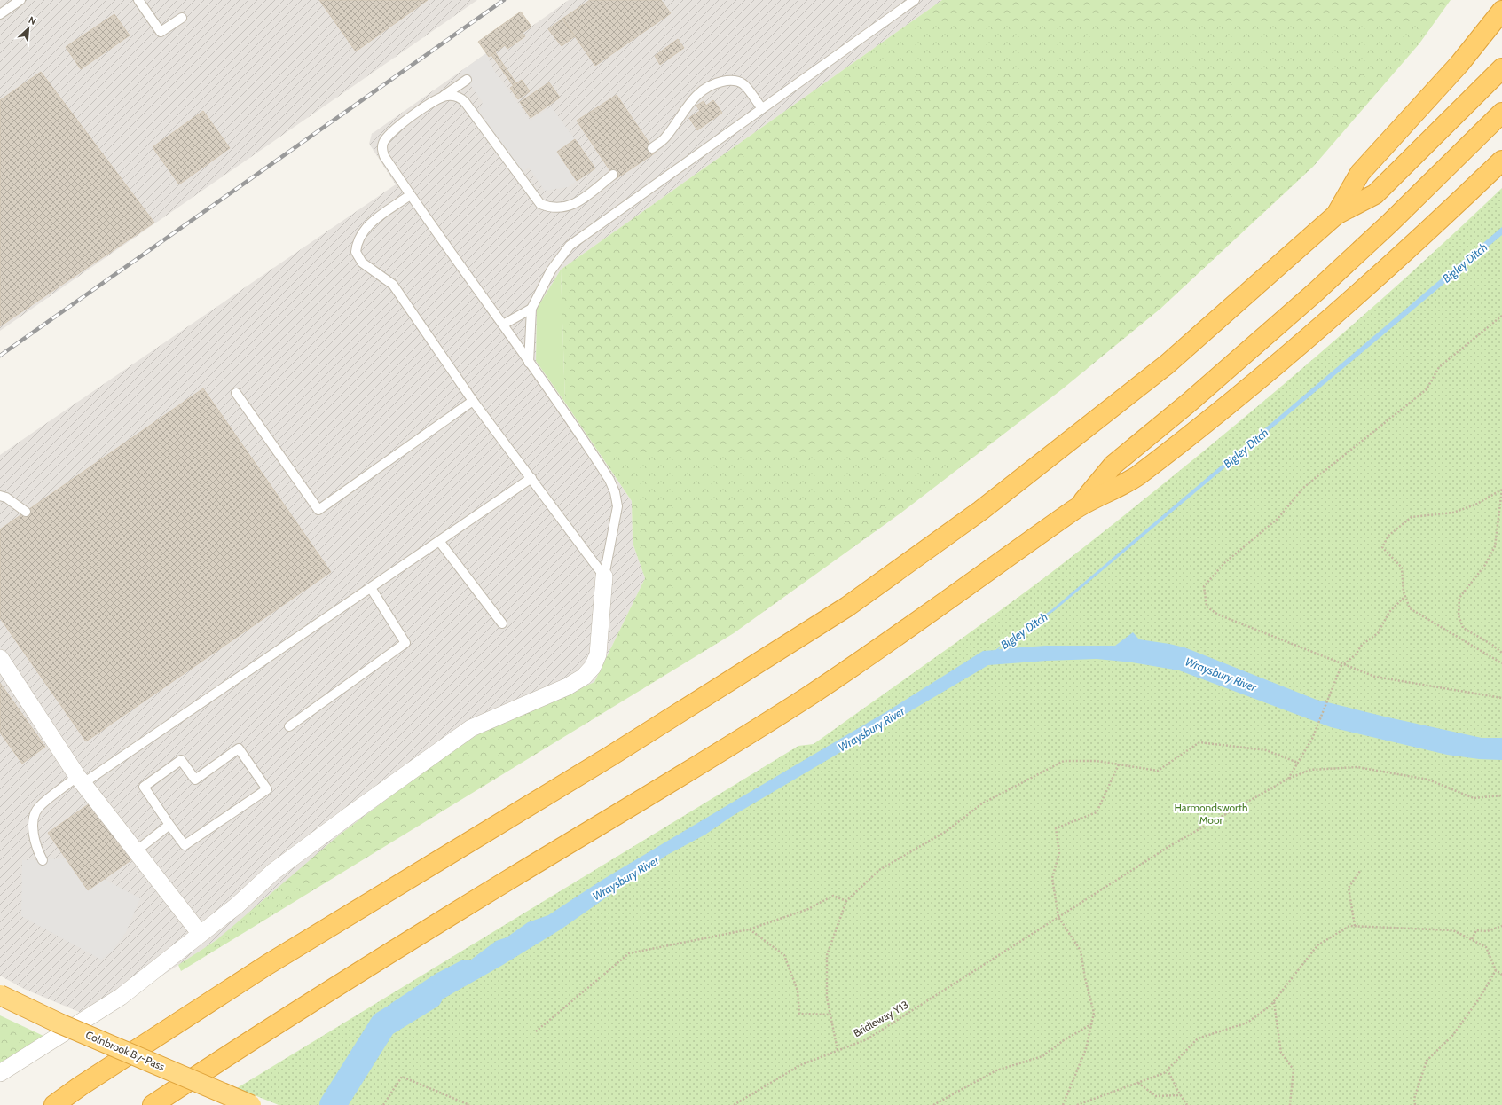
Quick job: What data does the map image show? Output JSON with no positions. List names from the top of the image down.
{
  "streets": {
    "highway": ["Colnbrook By-Pass"],
    "path": ["Bridleway Y13"]
  },
  "water": ["Bigley Ditch", "Wraysbury River"],
  "parks": ["Harmondsworth Moor"],
  "north": "top right"
}
